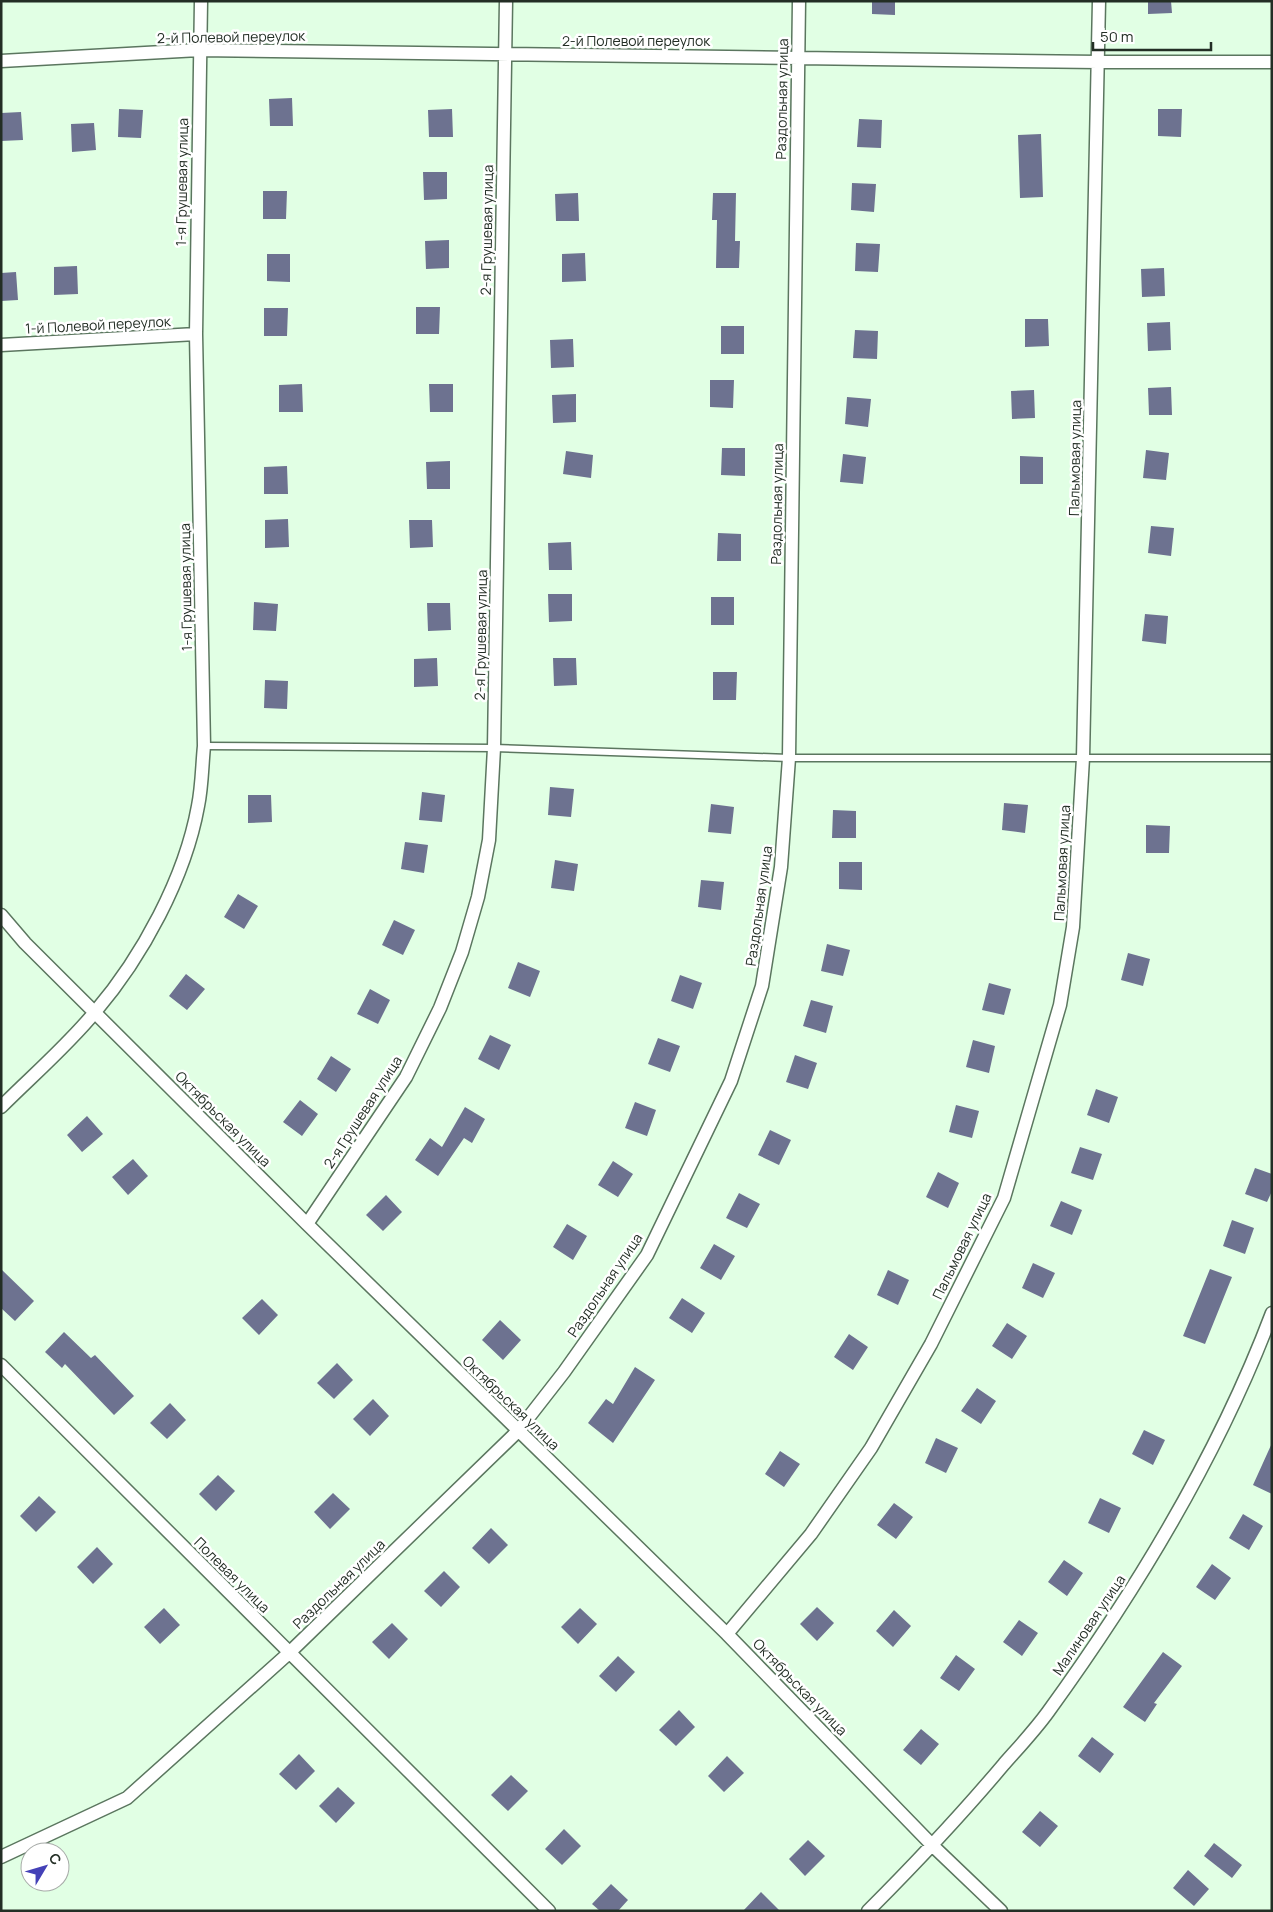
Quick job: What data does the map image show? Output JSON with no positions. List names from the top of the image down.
{
  "streets": {
    "street": [
      "2-й Полевой переулок",
      "Раздольная улица",
      "1-я Грушевая улица",
      "2-я Грушевая улица",
      "1-й Полевой переулок",
      "Пальмовая улица",
      "Октябрьская улица",
      "Полевая улица",
      "Малиновая улица"
    ]
  },
  "crossings": [
    ["2-й Полевой переулок", "Раздольная улица"],
    ["2-й Полевой переулок", "1-я Грушевая улица"],
    ["2-й Полевой переулок", "2-я Грушевая улица"],
    ["2-й Полевой переулок", "Пальмовая улица"],
    ["Раздольная улица", "Октябрьская улица"],
    ["Раздольная улица", "Полевая улица"],
    ["1-я Грушевая улица", "1-й Полевой переулок"],
    ["1-я Грушевая улица", "Октябрьская улица"],
    ["2-я Грушевая улица", "Октябрьская улица"],
    ["Пальмовая улица", "Октябрьская улица"],
    ["Октябрьская улица", "Малиновая улица"]
  ],
  "scale_bar": "50 m",
  "north": "top right"
}
